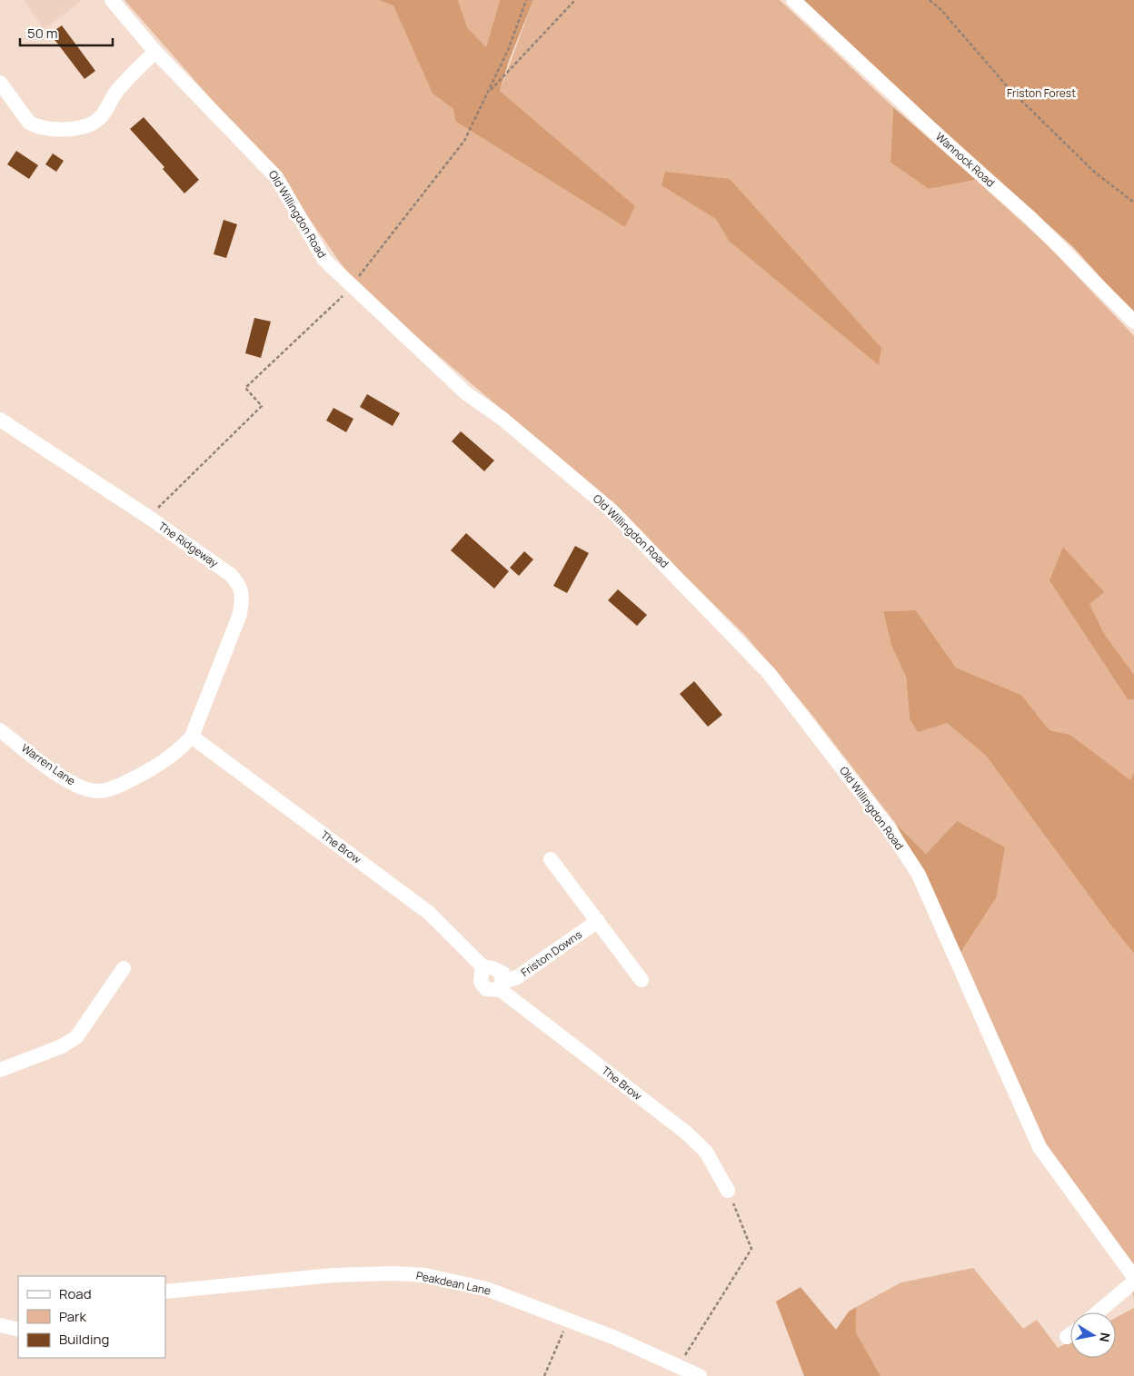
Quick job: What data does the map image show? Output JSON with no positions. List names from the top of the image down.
{
  "streets": {
    "street": [
      "Wannock Road",
      "Old Willingdon Road",
      "The Ridgeway",
      "Warren Lane",
      "The Brow",
      "Friston Downs",
      "Peakdean Lane"
    ]
  },
  "crossings": [
    ["The Ridgeway", "Warren Lane"],
    ["The Ridgeway", "The Brow"],
    ["Warren Lane", "The Brow"],
    ["The Brow", "Friston Downs"]
  ],
  "parks": ["Friston Forest"],
  "legend": ["Road", "Park", "Building"],
  "scale_bar": "50 m",
  "north": "right"
}
